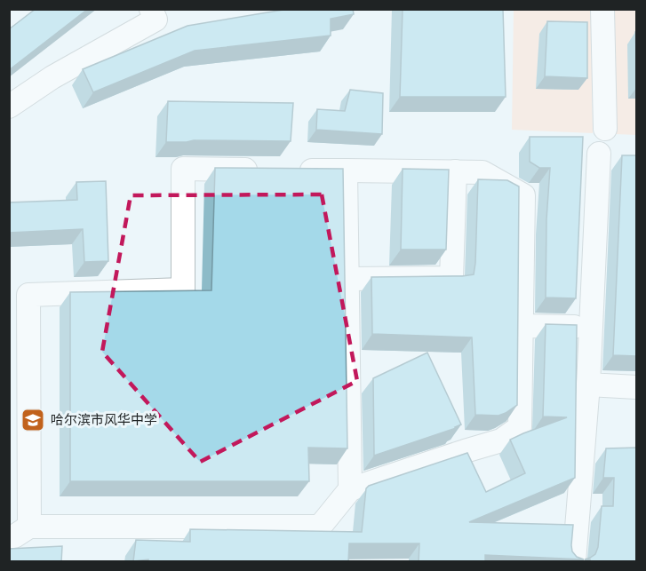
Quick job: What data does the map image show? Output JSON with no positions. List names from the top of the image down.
{
  "places": {
    "school or university": ["哈尔滨市风华中学"]
  }
}
